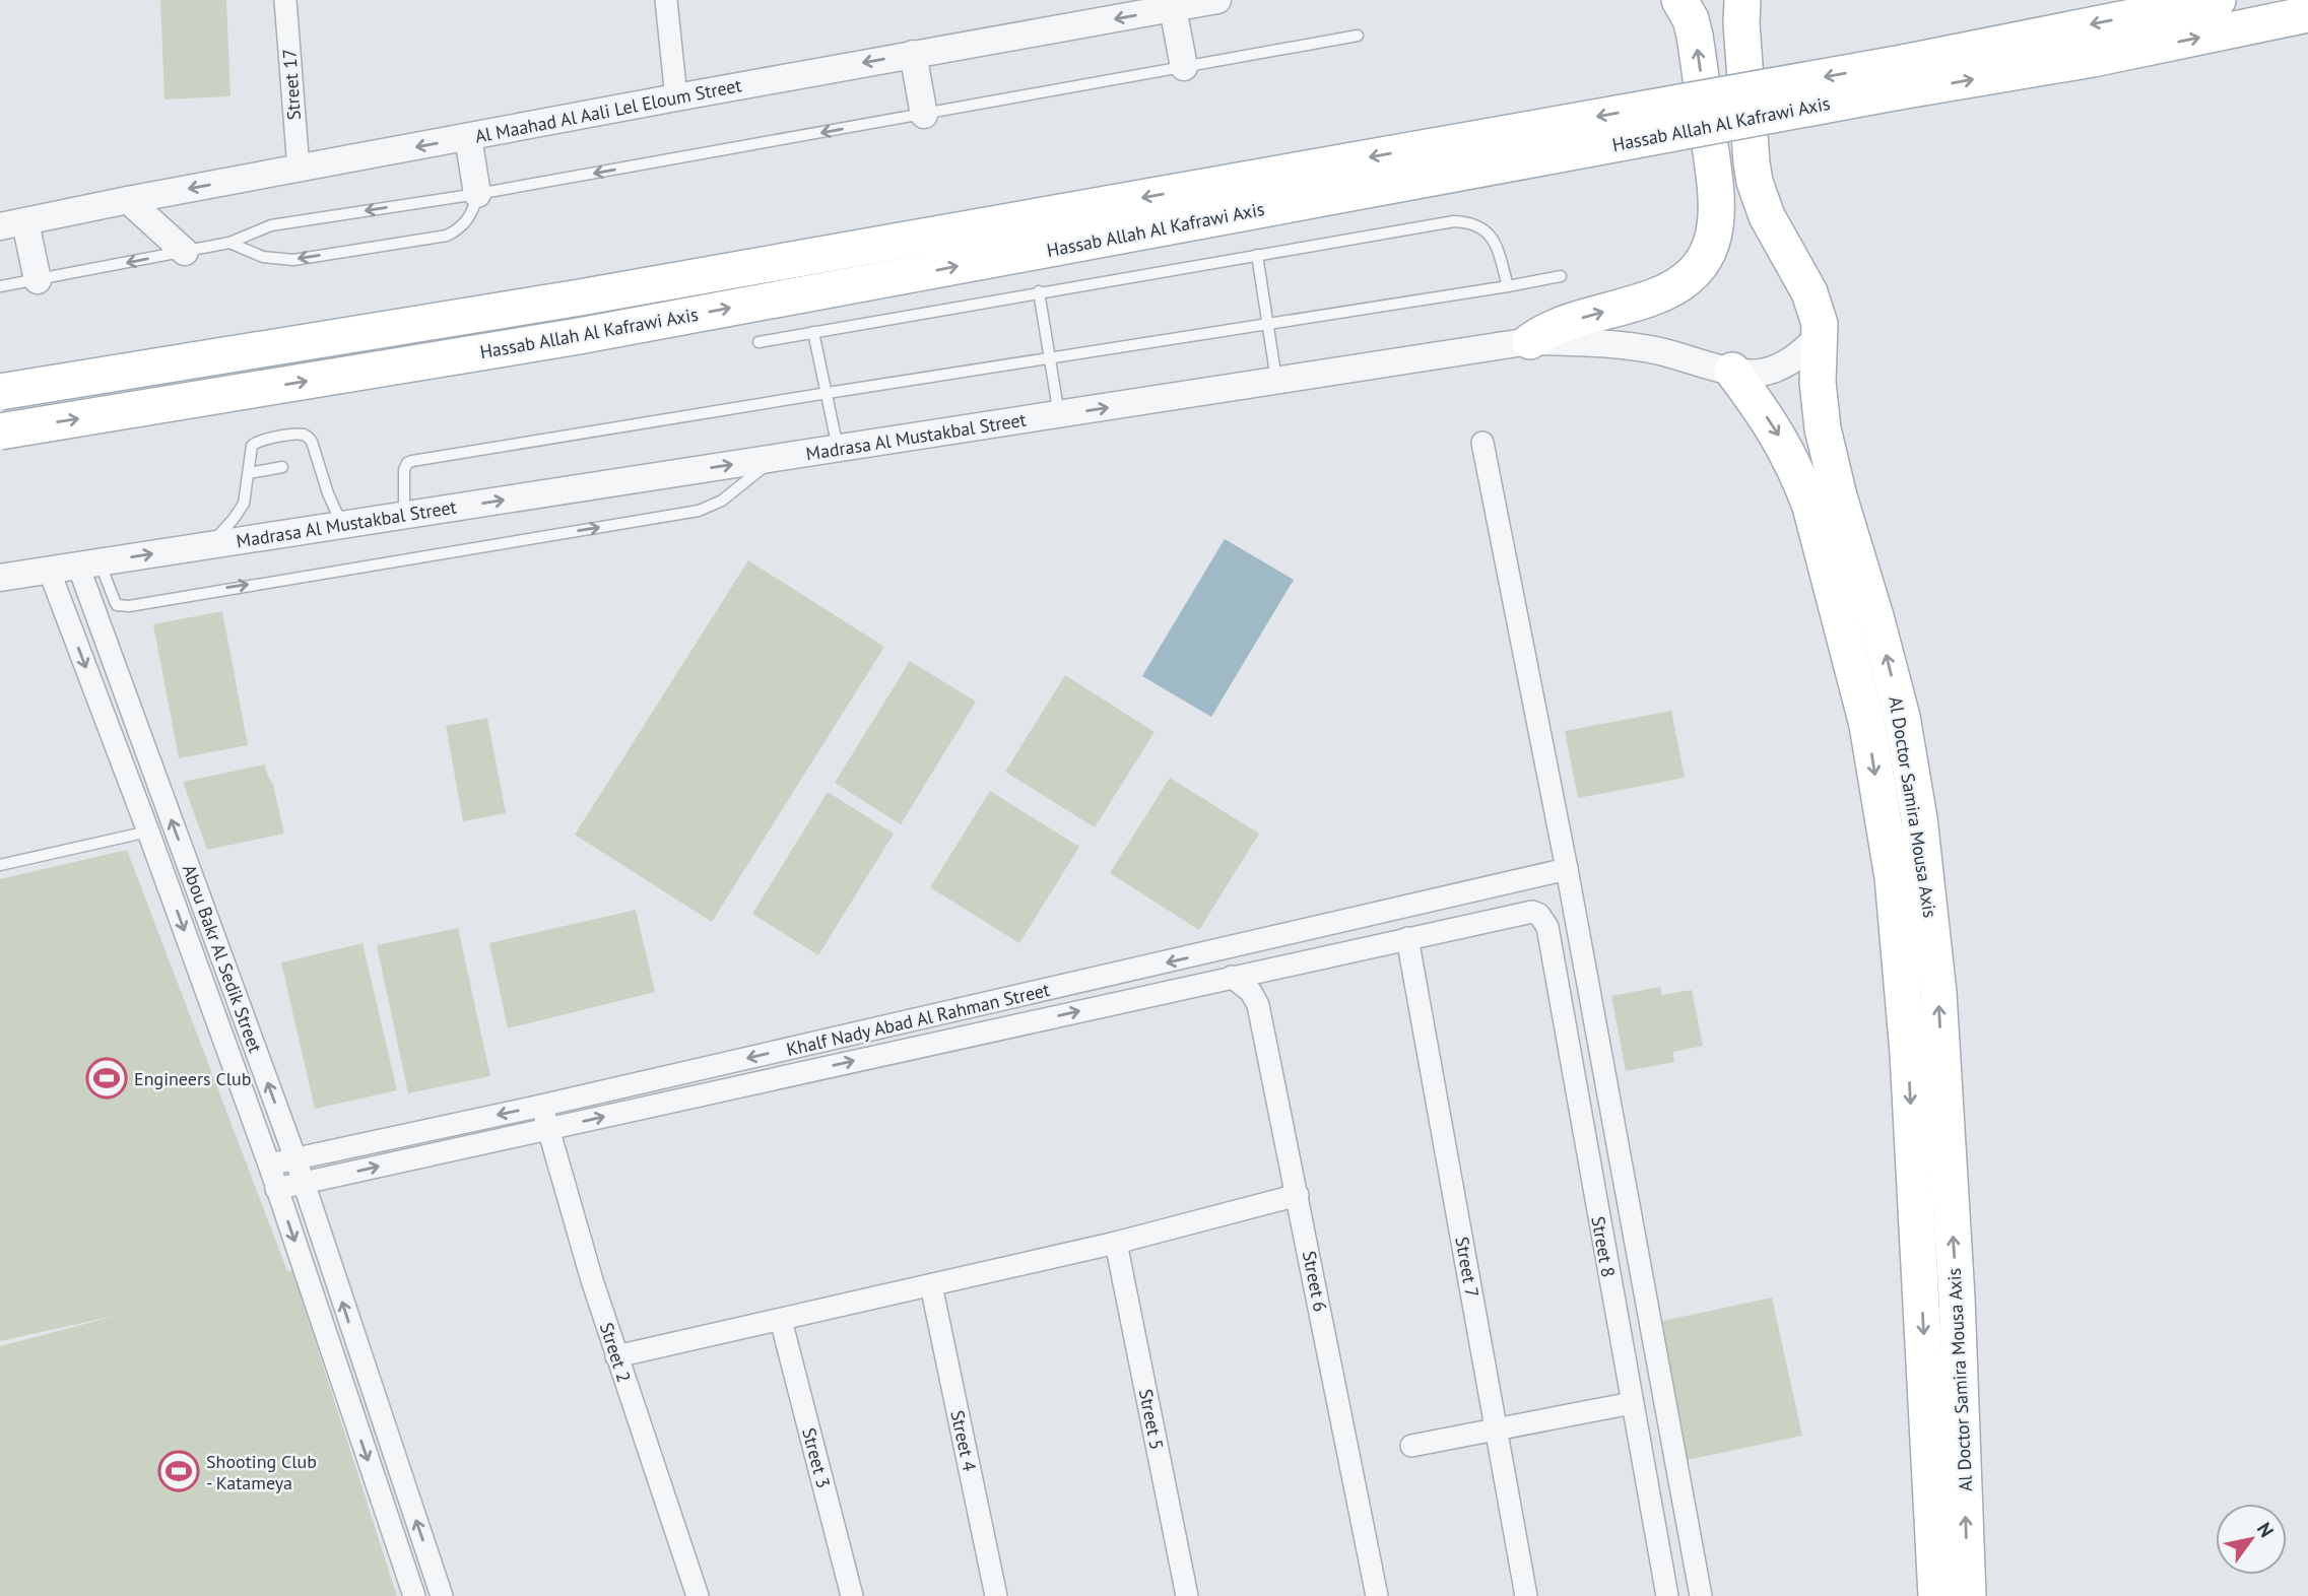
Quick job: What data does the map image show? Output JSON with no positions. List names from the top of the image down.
{
  "streets": {
    "main road": ["Hassab Allah Al Kafrawi Axis", "Al Doctor Samira Mousa Axis"],
    "street": [
      "Street 17",
      "Al Maahad Al Aali Lel Eloum Street",
      "Madrasa Al Mustakbal Street",
      "Abou Bakr Al Sedik Street",
      "Khalf Nady Abad Al Rahman Street",
      "Street 8",
      "Street 7",
      "Street 6",
      "Street 2",
      "Street 5",
      "Street 4",
      "Street 3"
    ]
  },
  "crossings": [
    ["Street 17", "Al Maahad Al Aali Lel Eloum Street"],
    ["Madrasa Al Mustakbal Street", "Al Doctor Samira Mousa Axis"],
    ["Madrasa Al Mustakbal Street", "Abou Bakr Al Sedik Street"],
    ["Abou Bakr Al Sedik Street", "Khalf Nady Abad Al Rahman Street"],
    ["Khalf Nady Abad Al Rahman Street", "Street 8"],
    ["Khalf Nady Abad Al Rahman Street", "Street 7"],
    ["Khalf Nady Abad Al Rahman Street", "Street 6"],
    ["Khalf Nady Abad Al Rahman Street", "Street 2"]
  ],
  "one_way": ["Al Maahad Al Aali Lel Eloum Street", "Madrasa Al Mustakbal Street"],
  "places": {
    "sports": ["Engineers Club", "Shooting Club - Katameya"]
  },
  "north": "top right"
}
